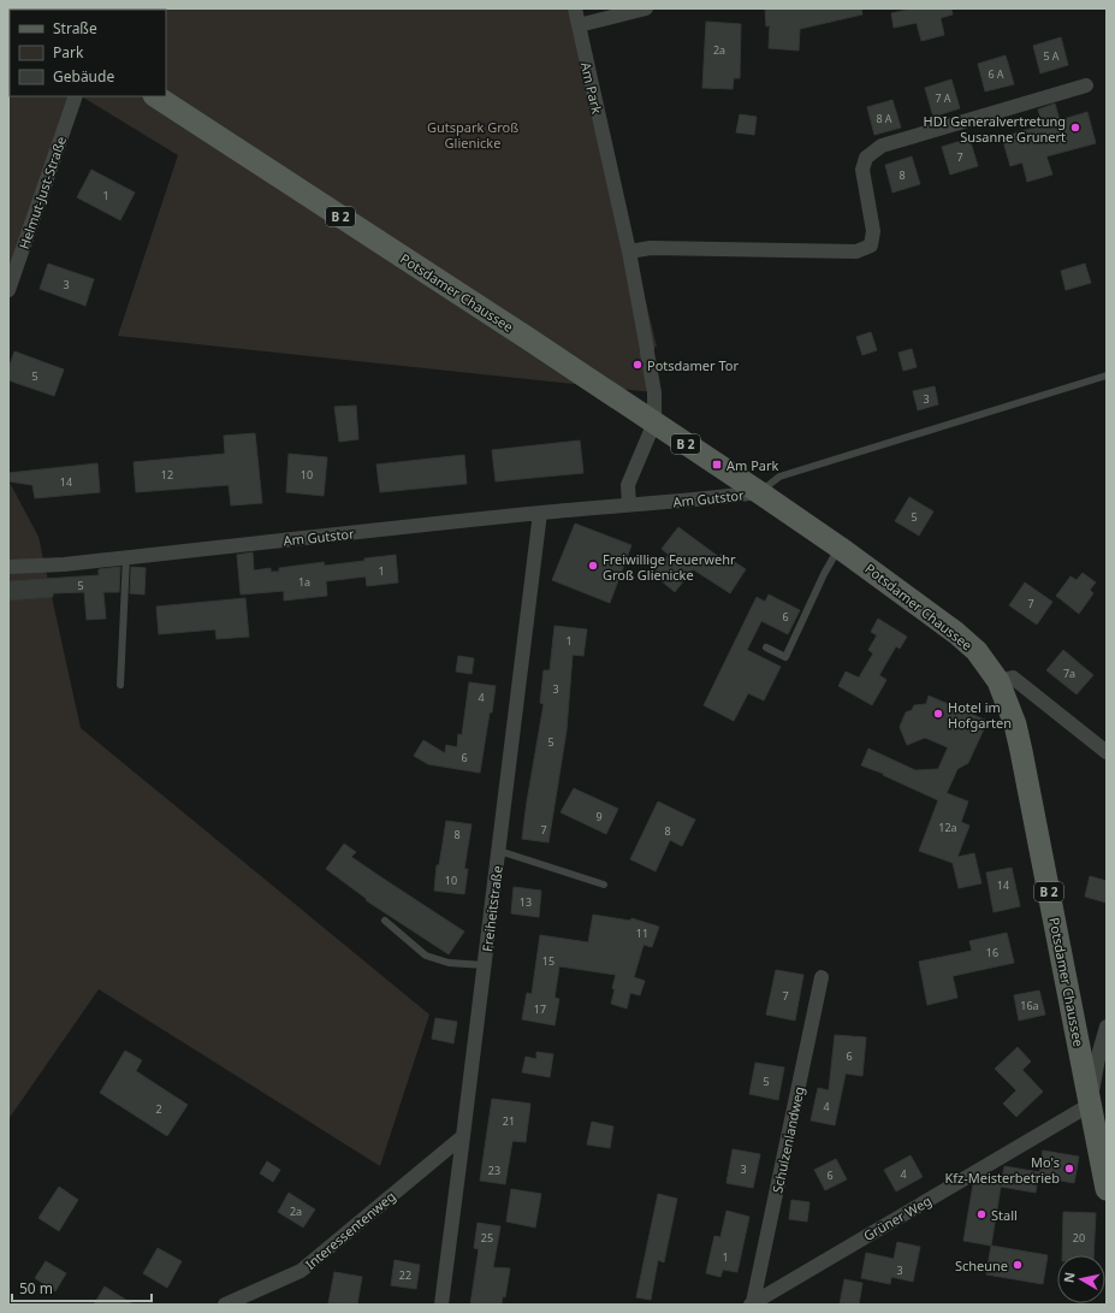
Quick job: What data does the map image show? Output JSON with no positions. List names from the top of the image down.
{
  "streets": {
    "main road": ["B 2", "Potsdamer Chaussee"],
    "street": [
      "Am Park",
      "Helmut-Just-Straße",
      "Am Gutstor",
      "Freiheitstraße",
      "Schulzenlandweg",
      "Grüner Weg",
      "Interessentenweg"
    ]
  },
  "crossings": [
    ["Am Park", "Potsdamer Chaussee"],
    ["Potsdamer Chaussee", "Am Gutstor"],
    ["Potsdamer Chaussee", "Grüner Weg"],
    ["Am Gutstor", "Freiheitstraße"],
    ["Freiheitstraße", "Interessentenweg"],
    ["Schulzenlandweg", "Grüner Weg"]
  ],
  "parks": ["Gutspark Groß Glienicke"],
  "places": {
    "other": [
      "HDI Generalvertretung Susanne Grunert",
      "Potsdamer Tor",
      "Freiwillige Feuerwehr Groß Glienicke",
      "Hotel im Hofgarten",
      "Mo's Kfz-Meisterbetrieb",
      "Stall",
      "Scheune"
    ],
    "transit": ["Am Park"]
  },
  "house_numbers": [
    "2a",
    "5 A",
    "6 A",
    "7 A",
    "8 A",
    "7",
    "8",
    "1",
    "3",
    "5",
    "3",
    "12",
    "10",
    "14",
    "5",
    "1",
    "1a",
    "5",
    "7",
    "6",
    "1",
    "7a",
    "3",
    "4",
    "5",
    "6",
    "9",
    "12a",
    "7",
    "8",
    "8",
    "10",
    "14",
    "13",
    "11",
    "16",
    "15",
    "7",
    "16a",
    "17",
    "6",
    "5",
    "4",
    "2",
    "21",
    "3",
    "23",
    "4",
    "6",
    "2a",
    "25",
    "20",
    "1",
    "3",
    "22"
  ],
  "legend": ["Straße", "Park", "Gebäude"],
  "scale_bar": "50 m",
  "north": "left"
}
